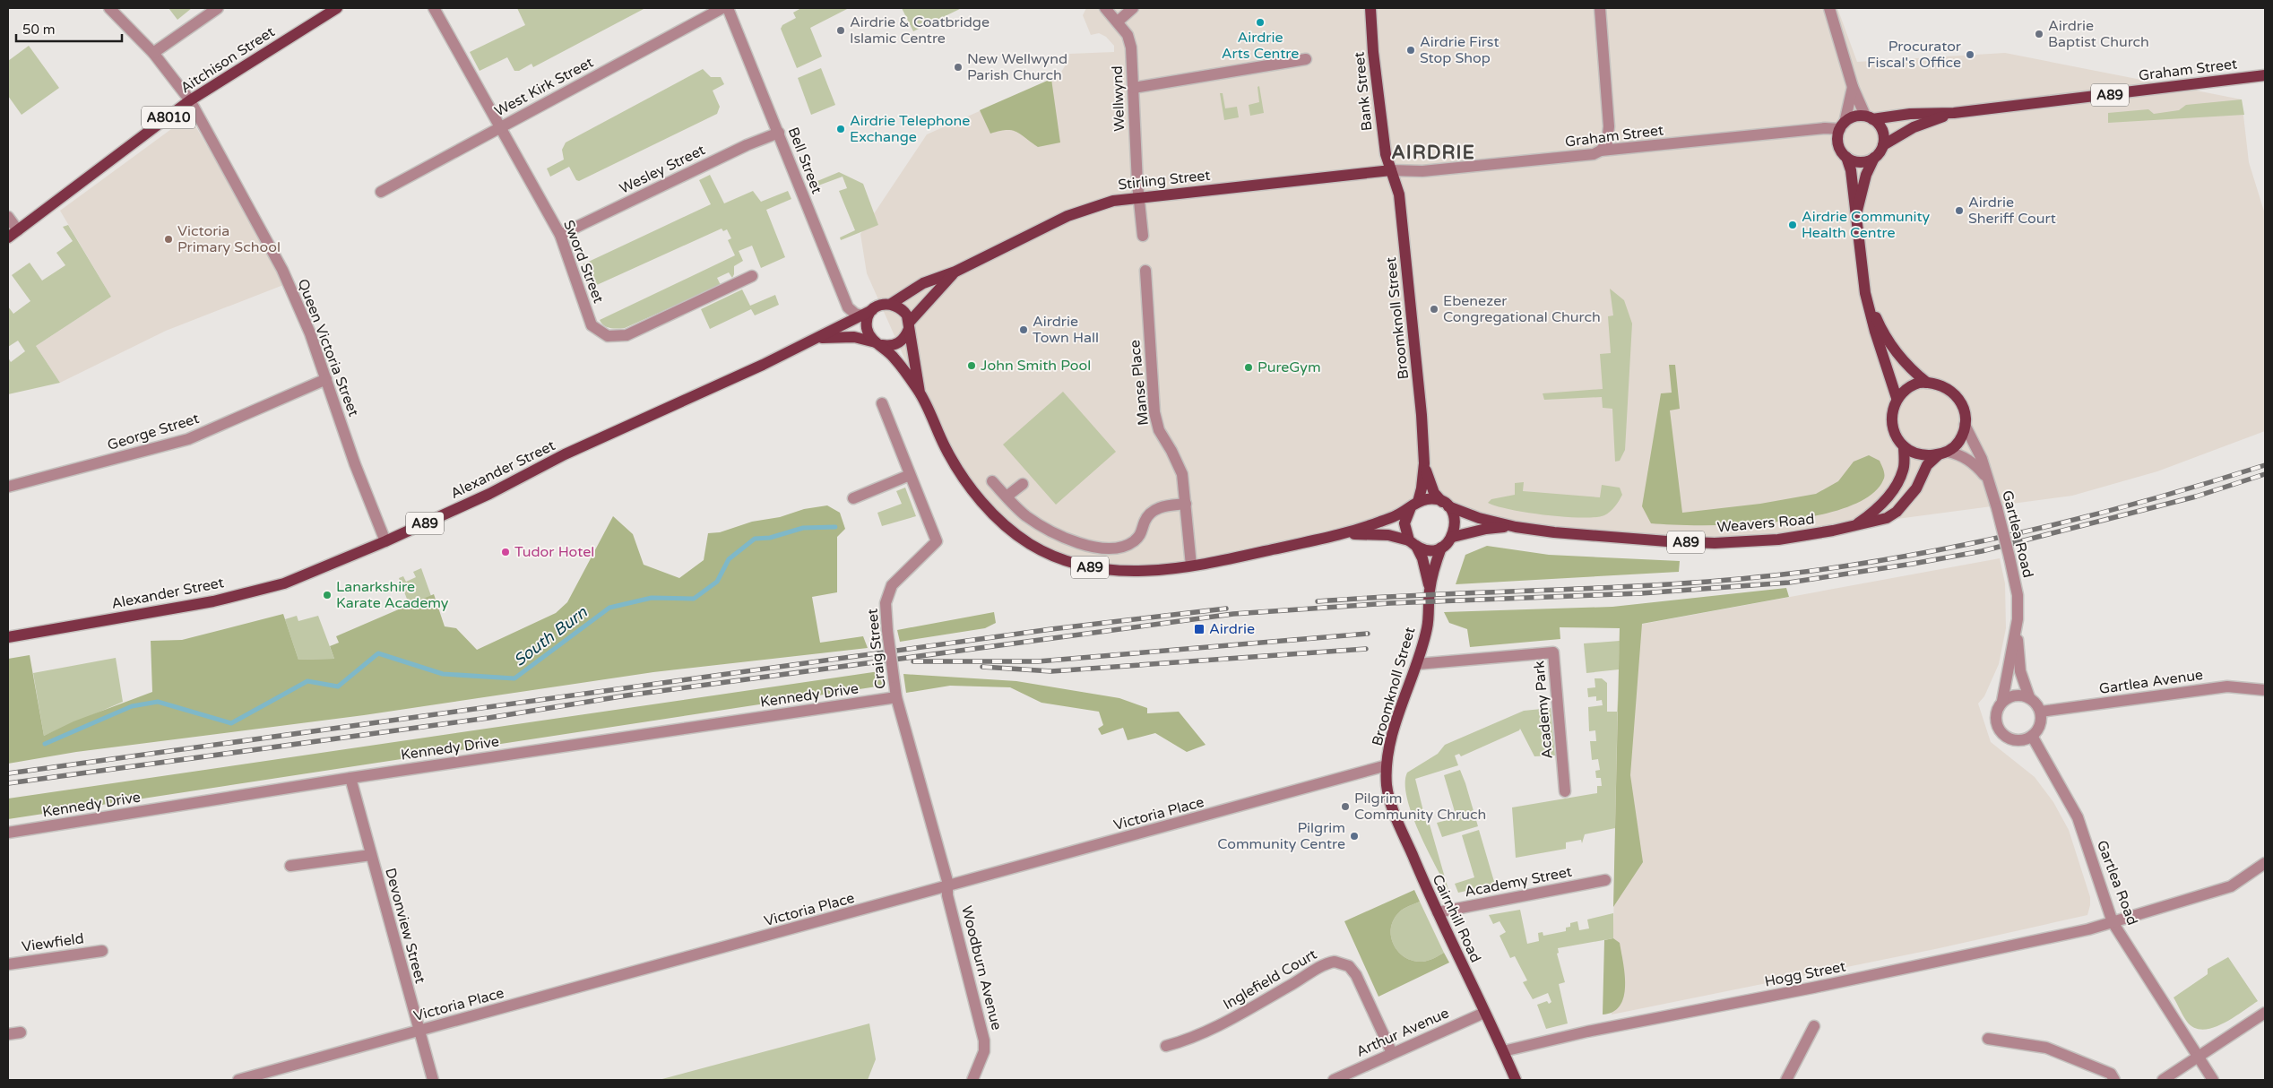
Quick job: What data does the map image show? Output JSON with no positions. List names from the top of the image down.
{
  "streets": {
    "main road": [
      "Aitchison Street",
      "Graham Street",
      "Bank Street",
      "A89",
      "A8010",
      "Stirling Street",
      "Broomknoll Street",
      "Alexander Street",
      "Weavers Road",
      "Cairnhill Road"
    ],
    "street": [
      "West Kirk Street",
      "Wellwynd",
      "Bell Street",
      "Wesley Street",
      "Sword Street",
      "Queen Victoria Street",
      "Manse Place",
      "George Street",
      "Gartlea Road",
      "Craig Street",
      "Gartlea Avenue",
      "Kennedy Drive",
      "Academy Park",
      "Victoria Place",
      "Academy Street",
      "Devonview Street",
      "Viewfield",
      "Woodburn Avenue",
      "Hogg Street",
      "Inglefield Court",
      "Arthur Avenue"
    ]
  },
  "crossings": [
    ["Aitchison Street", "Queen Victoria Street"],
    ["Graham Street", "Bank Street"],
    ["Graham Street", "A89"],
    ["Graham Street", "Stirling Street"],
    ["Graham Street", "Broomknoll Street"],
    ["West Kirk Street", "Sword Street"],
    ["Bank Street", "Stirling Street"],
    ["Bank Street", "Broomknoll Street"],
    ["A89", "Bell Street"],
    ["A89", "Stirling Street"],
    ["A89", "Broomknoll Street"],
    ["A89", "Manse Place"],
    ["A89", "Alexander Street"],
    ["A89", "Weavers Road"],
    ["A89", "Gartlea Road"],
    ["Wellwynd", "Stirling Street"],
    ["Bell Street", "Wesley Street"],
    ["Bell Street", "Stirling Street"],
    ["Bell Street", "Alexander Street"],
    ["Wesley Street", "Sword Street"],
    ["Stirling Street", "Broomknoll Street"],
    ["Stirling Street", "Alexander Street"],
    ["Broomknoll Street", "Weavers Road"],
    ["Broomknoll Street", "Academy Park"],
    ["Broomknoll Street", "Victoria Place"],
    ["Broomknoll Street", "Cairnhill Road"],
    ["Queen Victoria Street", "George Street"],
    ["Queen Victoria Street", "Alexander Street"],
    ["Weavers Road", "Gartlea Road"],
    ["Gartlea Road", "Gartlea Avenue"],
    ["Gartlea Road", "Hogg Street"],
    ["Craig Street", "Kennedy Drive"],
    ["Craig Street", "Victoria Place"],
    ["Craig Street", "Woodburn Avenue"],
    ["Kennedy Drive", "Devonview Street"],
    ["Victoria Place", "Cairnhill Road"],
    ["Victoria Place", "Devonview Street"],
    ["Victoria Place", "Woodburn Avenue"],
    ["Academy Street", "Cairnhill Road"],
    ["Cairnhill Road", "Hogg Street"],
    ["Cairnhill Road", "Arthur Avenue"],
    ["Inglefield Court", "Arthur Avenue"]
  ],
  "districts": ["AIRDRIE"],
  "water": ["South Burn"],
  "places": {
    "other": [
      "Airdrie Arts Centre",
      "Airdrie & Coatbridge Islamic Centre",
      "Airdrie Baptist Church",
      "Airdrie First Stop Shop",
      "Procurator Fiscal's Office",
      "New Wellwynd Parish Church",
      "Airdrie Telephone Exchange",
      "Airdrie Sheriff Court",
      "Airdrie Community Health Centre",
      "Victoria Primary School",
      "Ebenezer Congregational Church",
      "Airdrie Town Hall",
      "John Smith Pool",
      "PureGym",
      "Tudor Hotel",
      "Lanarkshire Karate Academy",
      "Pilgrim Community Chruch",
      "Pilgrim Community Centre"
    ],
    "transit": ["Airdrie"]
  },
  "scale_bar": "50 m"
}
